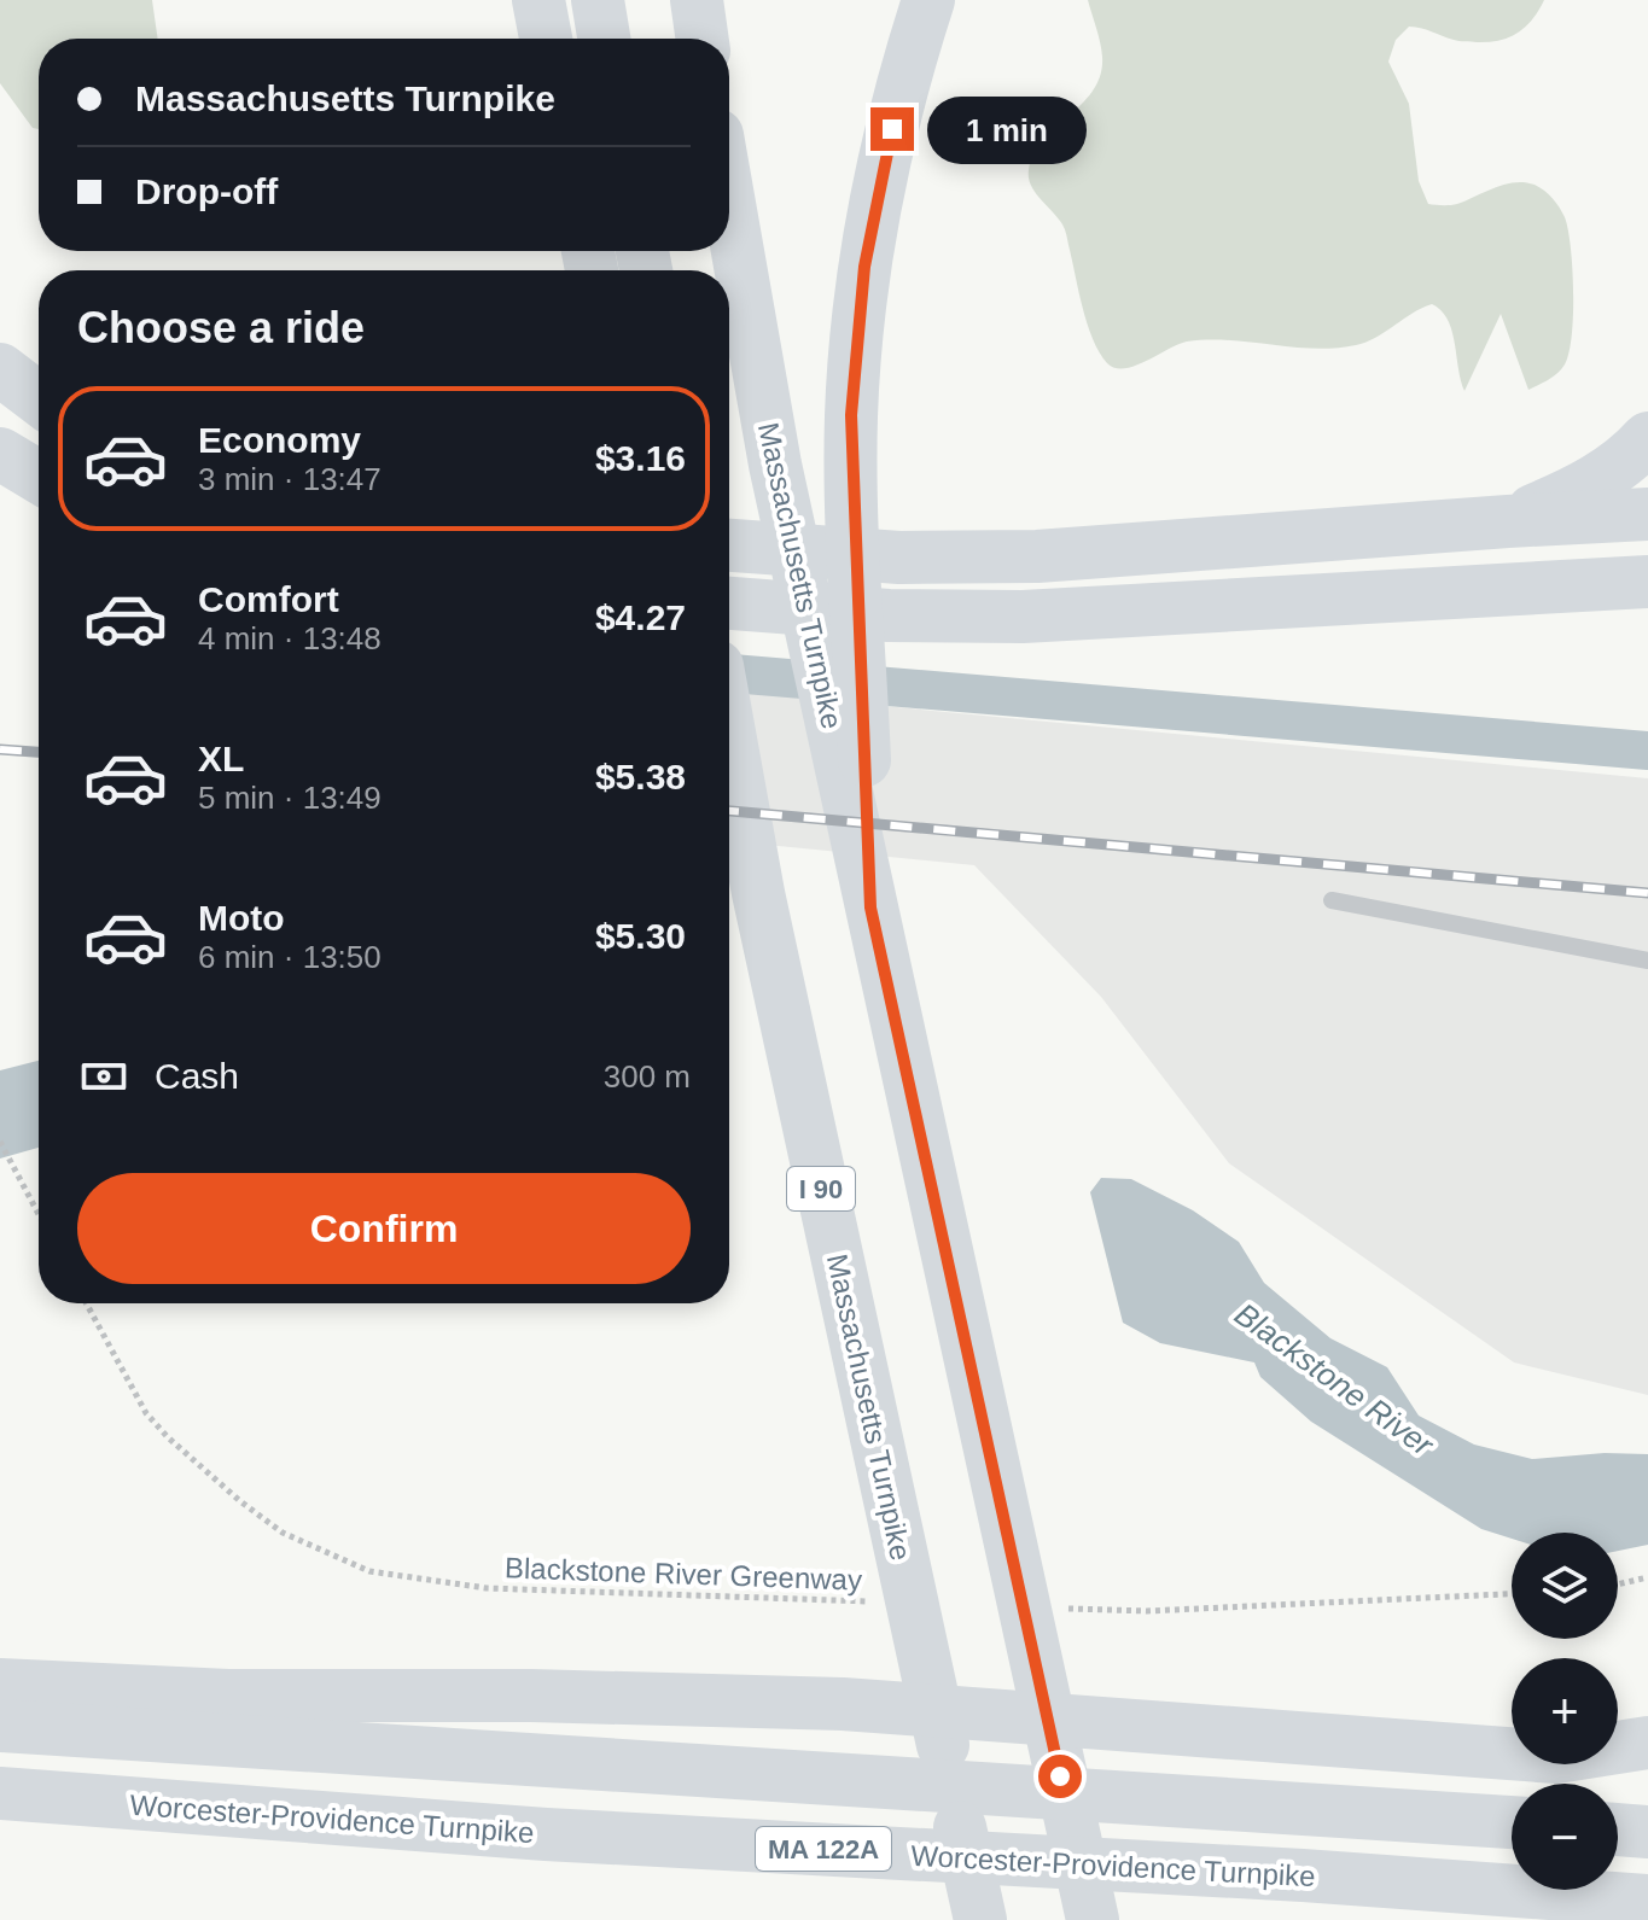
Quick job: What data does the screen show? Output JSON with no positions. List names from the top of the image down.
{
  "streets": {
    "highway": [
      "Massachusetts Turnpike",
      "I 90",
      "Worcester-Providence Turnpike",
      "MA 122A"
    ],
    "path": ["Blackstone River Greenway"]
  },
  "water": ["Blackstone River"],
  "page": {
    "banner": ["Massachusetts Turnpike", "Drop-off"],
    "bubble": "1 min",
    "heading": "Choose a ride",
    "list": [
      {
        "name": "Economy",
        "note": "3 min · 13:47",
        "value": "$3.16"
      },
      {
        "name": "Comfort",
        "note": "4 min · 13:48",
        "value": "$4.27"
      },
      {
        "name": "XL",
        "note": "5 min · 13:49",
        "value": "$5.38"
      },
      {
        "name": "Moto",
        "note": "6 min · 13:50",
        "value": "$5.30"
      }
    ],
    "pay": ["Cash", "300 m"],
    "buttons": "Confirm",
    "map_buttons": ["+", "−"]
  }
}
